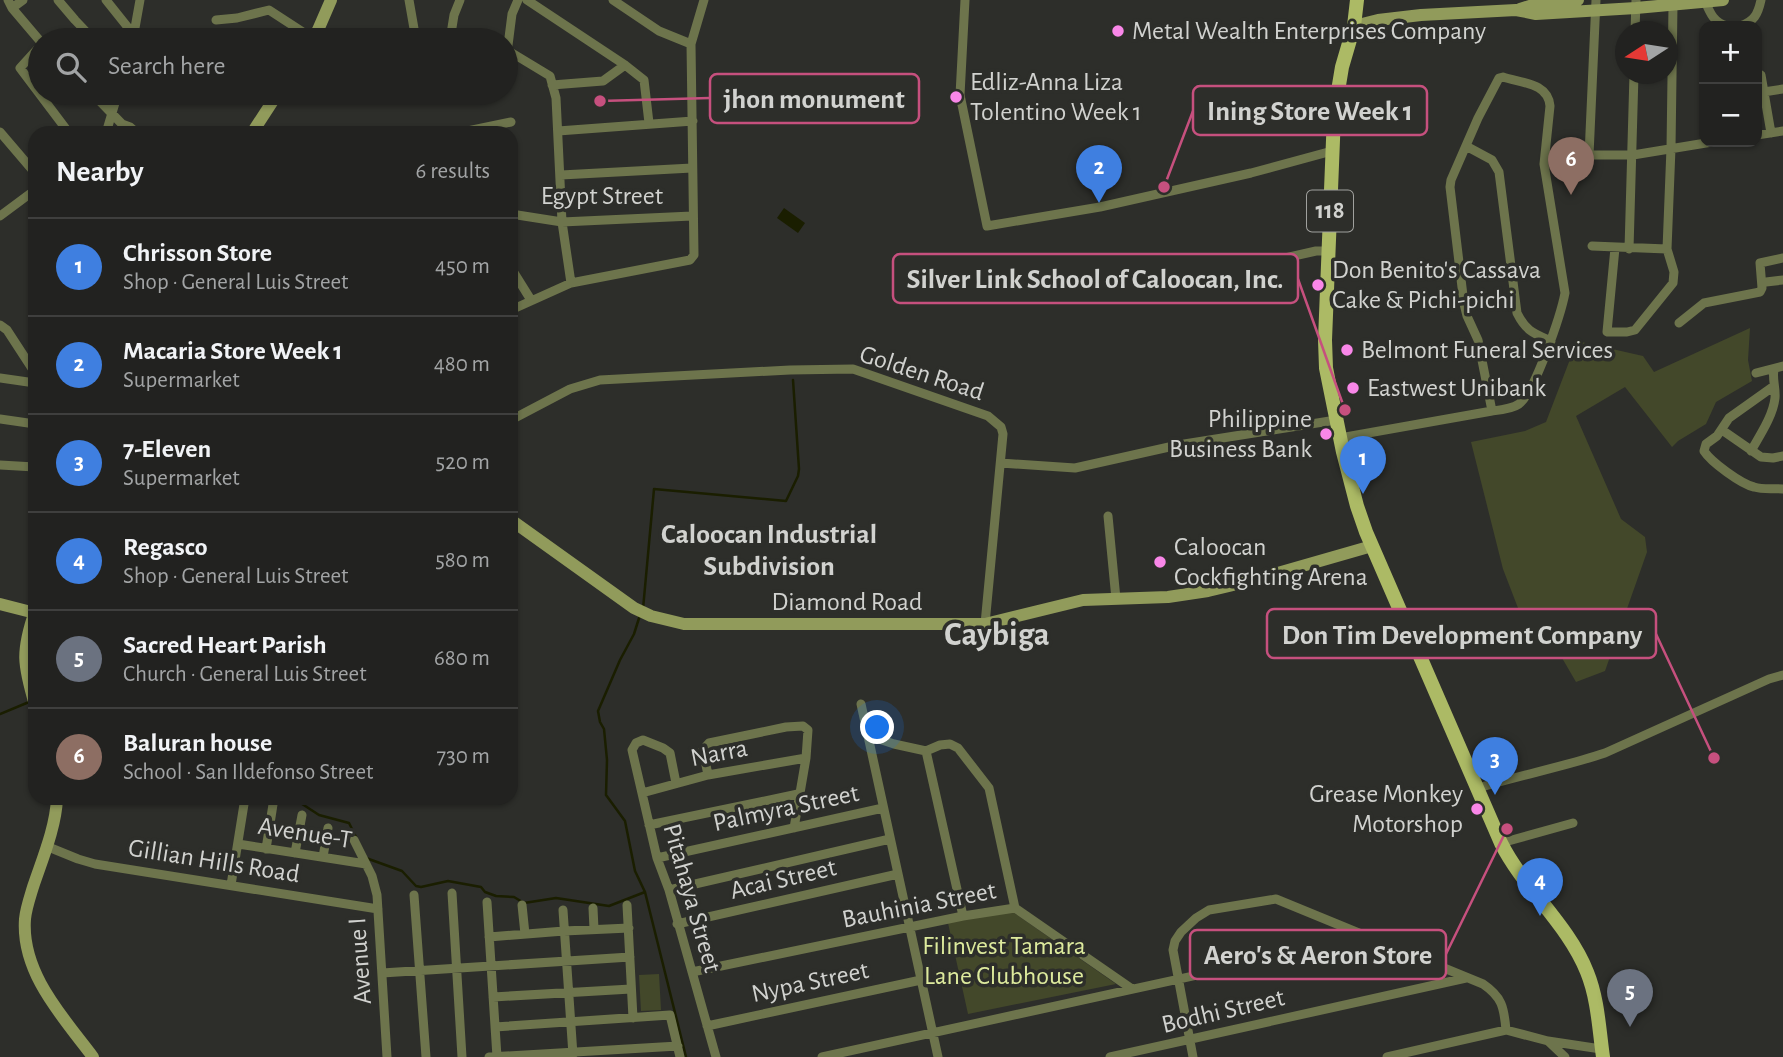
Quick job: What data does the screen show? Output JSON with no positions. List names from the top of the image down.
{
  "streets": {
    "main road": ["118", "Diamond Road"],
    "street": [
      "Egypt Street",
      "Golden Road",
      "Narra",
      "Palmyra Street",
      "Avenue-T",
      "Gillian Hills Road",
      "Acai Street",
      "Pitahaya Street",
      "Bauhinia Street",
      "Avenue I",
      "Nypa Street",
      "Bodhi Street"
    ]
  },
  "crossings": [
    ["118", "Diamond Road"],
    ["Golden Road", "Diamond Road"],
    ["Narra", "Pitahaya Street"],
    ["Palmyra Street", "Pitahaya Street"],
    ["Avenue-T", "Avenue I"],
    ["Gillian Hills Road", "Avenue I"],
    ["Acai Street", "Pitahaya Street"],
    ["Pitahaya Street", "Bauhinia Street"],
    ["Pitahaya Street", "Nypa Street"]
  ],
  "districts": ["Caloocan Industrial Subdivision", "Caybiga"],
  "parks": ["Filinvest Tamara Lane Clubhouse"],
  "places": [
    "Metal Wealth Enterprises Company",
    "Edliz-Anna Liza Tolentino Week 1",
    "jhon monument",
    "Ining Store Week 1",
    "Don Benito's Cassava Cake & Pichi-pichi",
    "Belmont Funeral Services",
    "Eastwest Unibank",
    "Silver Link School of Caloocan, Inc.",
    "Philippine Business Bank",
    "Caloocan Cockfighting Arena",
    "Don Tim Development Company",
    "Grease Monkey Motorshop",
    "Aero's & Aeron Store"
  ],
  "north": "left",
  "page": {
    "map_buttons": ["+", "−"],
    "search": "Search here",
    "heading": ["Nearby", "6 results"],
    "pins": [
      "6",
      "2",
      "1",
      "3",
      "4",
      "5"
    ],
    "list": [
      {
        "mark": "1",
        "name": "Chrisson Store",
        "note": "Shop · General Luis Street",
        "value": "450 m"
      },
      {
        "mark": "2",
        "name": "Macaria Store Week 1",
        "note": "Supermarket",
        "value": "480 m"
      },
      {
        "mark": "3",
        "name": "7-Eleven",
        "note": "Supermarket",
        "value": "520 m"
      },
      {
        "mark": "4",
        "name": "Regasco",
        "note": "Shop · General Luis Street",
        "value": "580 m"
      },
      {
        "mark": "5",
        "name": "Sacred Heart Parish",
        "note": "Church · General Luis Street",
        "value": "680 m"
      },
      {
        "mark": "6",
        "name": "Baluran house",
        "note": "School · San Ildefonso Street",
        "value": "730 m"
      }
    ]
  }
}
